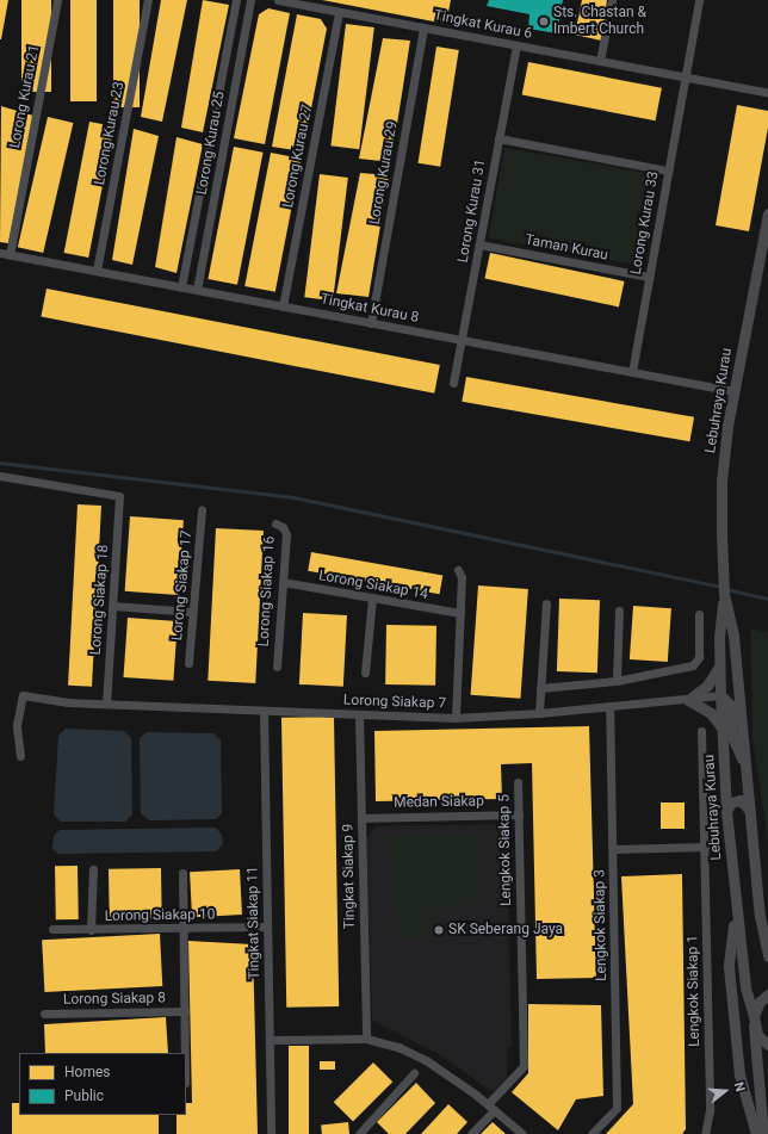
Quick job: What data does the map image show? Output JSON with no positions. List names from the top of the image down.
{
  "streets": {
    "street": [
      "Tingkat Kurau 6",
      "Lorong Kurau 21",
      "Lorong Kurau 23",
      "Lorong Kurau 25",
      "Lorong Kurau 27",
      "Lorong Kurau 29",
      "Lorong Kurau 31",
      "Lorong Kurau 33",
      "Taman Kurau",
      "Tingkat Kurau 8",
      "Lebuhraya Kurau",
      "Lorong Siakap 17",
      "Lorong Siakap 14",
      "Lorong Siakap 16",
      "Lorong Siakap 18",
      "Lorong Siakap 7",
      "Medan Siakap",
      "Lengkok Siakap 5",
      "Tingkat Siakap 9",
      "Lorong Siakap 10",
      "Tingkat Siakap 11",
      "Lengkok Siakap 3",
      "Lengkok Siakap 1",
      "Lorong Siakap 8"
    ]
  },
  "crossings": [
    ["Tingkat Kurau 6", "Lorong Kurau 27"],
    ["Tingkat Kurau 6", "Lorong Kurau 29"],
    ["Tingkat Kurau 6", "Lorong Kurau 31"],
    ["Tingkat Kurau 6", "Lorong Kurau 33"],
    ["Lorong Kurau 21", "Tingkat Kurau 8"],
    ["Lorong Kurau 23", "Tingkat Kurau 8"],
    ["Lorong Kurau 25", "Tingkat Kurau 8"],
    ["Lorong Kurau 27", "Tingkat Kurau 8"],
    ["Lorong Kurau 29", "Tingkat Kurau 8"],
    ["Lorong Kurau 31", "Taman Kurau"],
    ["Lorong Kurau 31", "Tingkat Kurau 8"],
    ["Lorong Kurau 33", "Taman Kurau"],
    ["Lorong Kurau 33", "Tingkat Kurau 8"],
    ["Tingkat Kurau 8", "Lebuhraya Kurau"],
    ["Lebuhraya Kurau", "Lorong Siakap 7"],
    ["Lorong Siakap 14", "Lorong Siakap 16"],
    ["Lorong Siakap 18", "Lorong Siakap 7"],
    ["Lorong Siakap 7", "Tingkat Siakap 9"],
    ["Lorong Siakap 7", "Tingkat Siakap 11"],
    ["Lorong Siakap 7", "Lengkok Siakap 3"],
    ["Medan Siakap", "Lengkok Siakap 5"],
    ["Medan Siakap", "Tingkat Siakap 9"],
    ["Lorong Siakap 10", "Tingkat Siakap 11"]
  ],
  "places": ["Sts. Chastan & Imbert Church", "SK Seberang Jaya"],
  "legend": ["Homes", "Public"],
  "north": "right"
}
